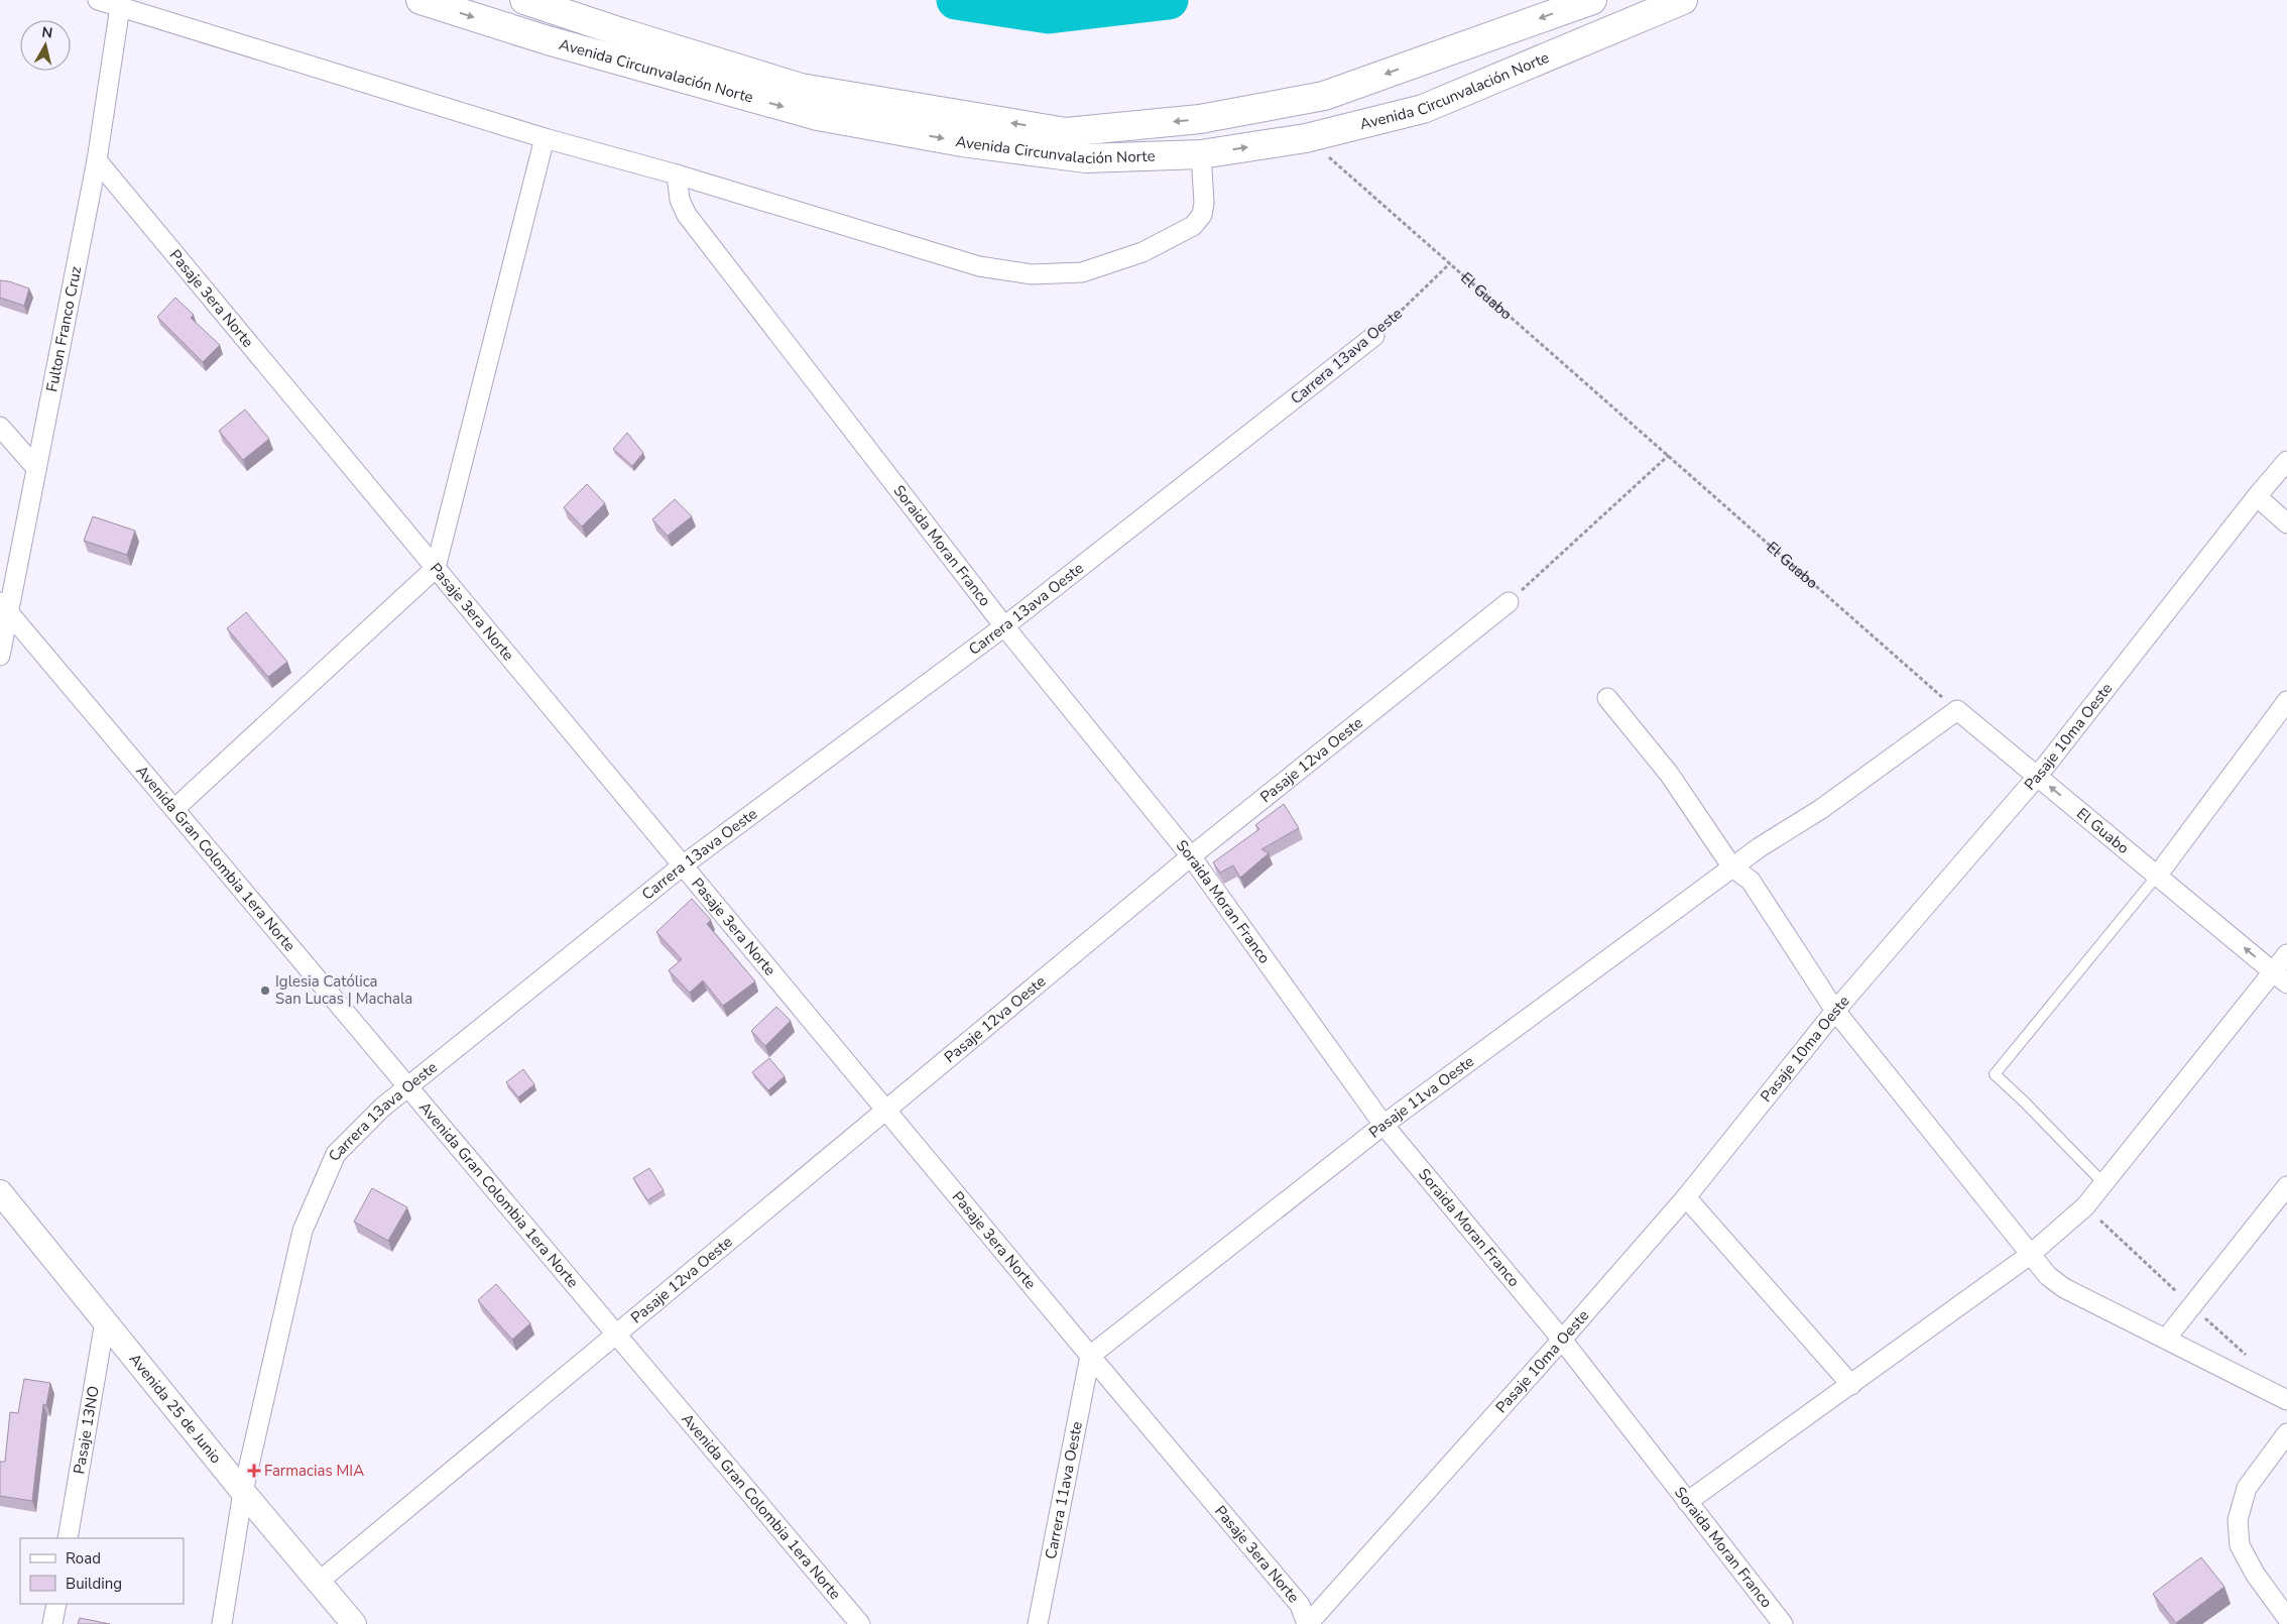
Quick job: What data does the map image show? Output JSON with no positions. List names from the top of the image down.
{
  "streets": {
    "main road": ["Avenida Circunvalación Norte"],
    "street": [
      "El Guabo",
      "Pasaje 3era Norte",
      "Fulton Franco Cruz",
      "Carrera 13ava Oeste",
      "Soraida Moran Franco",
      "Pasaje 10ma Oeste",
      "Pasaje 12va Oeste",
      "Avenida Gran Colombia 1era Norte",
      "Pasaje 11va Oeste",
      "Avenida 25 de Junio",
      "Pasaje 13NO",
      "Carrera 11ava Oeste"
    ]
  },
  "crossings": [
    ["Avenida Circunvalación Norte", "El Guabo"],
    ["El Guabo", "Carrera 13ava Oeste"],
    ["El Guabo", "Pasaje 10ma Oeste"],
    ["El Guabo", "Pasaje 11va Oeste"],
    ["Pasaje 3era Norte", "Fulton Franco Cruz"],
    ["Pasaje 3era Norte", "Carrera 13ava Oeste"],
    ["Pasaje 3era Norte", "Pasaje 10ma Oeste"],
    ["Pasaje 3era Norte", "Pasaje 12va Oeste"],
    ["Pasaje 3era Norte", "Pasaje 11va Oeste"],
    ["Pasaje 3era Norte", "Carrera 11ava Oeste"],
    ["Fulton Franco Cruz", "Avenida Gran Colombia 1era Norte"],
    ["Carrera 13ava Oeste", "Soraida Moran Franco"],
    ["Carrera 13ava Oeste", "Avenida Gran Colombia 1era Norte"],
    ["Carrera 13ava Oeste", "Avenida 25 de Junio"],
    ["Soraida Moran Franco", "Pasaje 10ma Oeste"],
    ["Soraida Moran Franco", "Pasaje 12va Oeste"],
    ["Soraida Moran Franco", "Pasaje 11va Oeste"],
    ["Pasaje 12va Oeste", "Avenida Gran Colombia 1era Norte"],
    ["Pasaje 12va Oeste", "Avenida 25 de Junio"],
    ["Pasaje 11va Oeste", "Carrera 11ava Oeste"],
    ["Avenida 25 de Junio", "Pasaje 13NO"]
  ],
  "places": {
    "other": ["Iglesia Católica San Lucas | Machala"],
    "health": ["Farmacias MIA"]
  },
  "legend": ["Road", "Building"],
  "north": "top"
}
